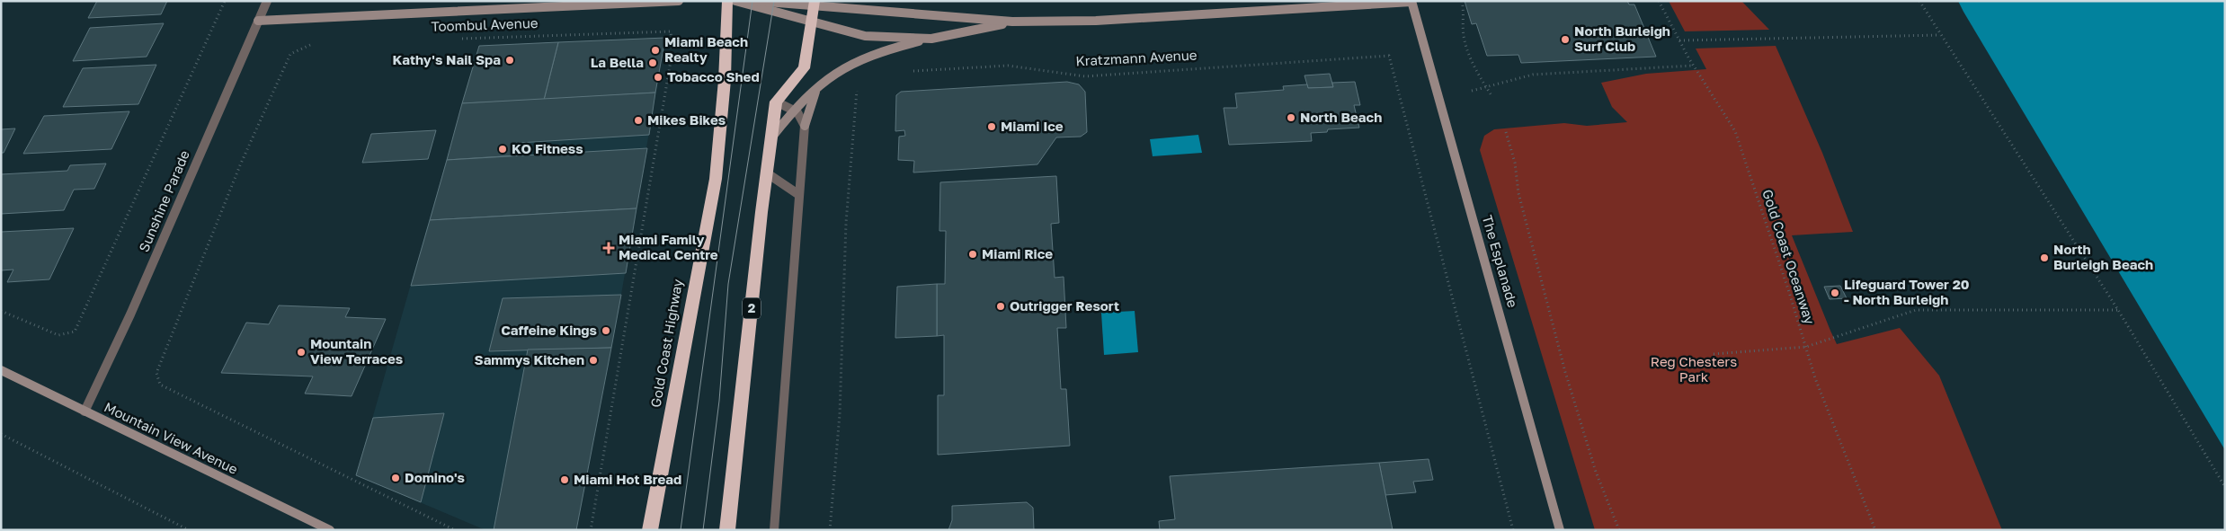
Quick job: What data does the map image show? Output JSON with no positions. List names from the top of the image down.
{
  "streets": {
    "highway": ["2", "Gold Coast Highway"],
    "street": [
      "Toombul Avenue",
      "Sunshine Parade",
      "The Esplanade",
      "Mountain View Avenue"
    ],
    "path": ["Kratzmann Avenue", "Gold Coast Oceanway"]
  },
  "crossings": [
    ["Toombul Avenue", "Sunshine Parade"],
    ["Sunshine Parade", "Mountain View Avenue"]
  ],
  "parks": ["Reg Chesters Park"],
  "places": {
    "other": [
      "North Burleigh Surf Club",
      "Miami Beach Realty",
      "Kathy's Nail Spa",
      "La Bella",
      "Tobacco Shed",
      "North Beach",
      "Mikes Bikes",
      "Miami Ice",
      "KO Fitness",
      "Miami Rice",
      "North Burleigh Beach",
      "Lifeguard Tower 20 - North Burleigh",
      "Outrigger Resort",
      "Caffeine Kings",
      "Mountain View Terraces",
      "Sammys Kitchen",
      "Domino's",
      "Miami Hot Bread"
    ],
    "health": ["Miami Family Medical Centre"]
  }
}
